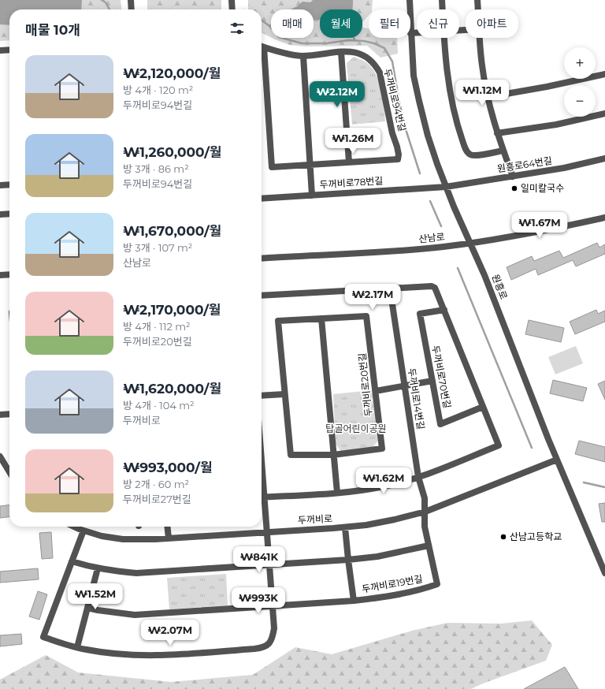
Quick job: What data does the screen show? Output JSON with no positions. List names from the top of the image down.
{
  "streets": {
    "street": [
      "두꺼비로94번길",
      "원흥로64번길",
      "두꺼비로78번길",
      "산남로",
      "원흥로",
      "두꺼비로70번길",
      "두꺼비로20번길",
      "두꺼비로14번길",
      "두꺼비로",
      "두꺼비로19번길"
    ]
  },
  "crossings": [
    ["원흥로64번길", "두꺼비로78번길"],
    ["원흥로64번길", "원흥로"],
    ["두꺼비로78번길", "원흥로"],
    ["산남로", "원흥로"],
    ["원흥로", "두꺼비로"],
    ["두꺼비로14번길", "두꺼비로"],
    ["두꺼비로14번길", "두꺼비로19번길"],
    ["두꺼비로", "두꺼비로19번길"]
  ],
  "parks": ["탑골어린이공원"],
  "places": ["일미칼국수", "산남고등학교"],
  "page": {
    "chip": [
      "매매",
      "월세",
      "필터",
      "신규",
      "아파트"
    ],
    "heading": "매물 10개",
    "map_buttons": ["+", "−"],
    "list": [
      {
        "name": "₩2,120,000/월",
        "note": "방 4개 · 120 m² · 두꺼비로94번길"
      },
      {
        "name": "₩1,260,000/월",
        "note": "방 3개 · 86 m² · 두꺼비로94번길"
      },
      {
        "name": "₩1,670,000/월",
        "note": "방 3개 · 107 m² · 산남로"
      },
      {
        "name": "₩2,170,000/월",
        "note": "방 4개 · 112 m² · 두꺼비로20번길"
      },
      {
        "name": "₩1,620,000/월",
        "note": "방 4개 · 104 m² · 두꺼비로"
      },
      {
        "name": "₩993,000/월",
        "note": "방 2개 · 60 m² · 두꺼비로27번길"
      }
    ],
    "price": [
      "₩1.12M",
      "₩2.12M",
      "₩1.26M",
      "₩1.67M",
      "₩2.17M",
      "₩1.62M",
      "₩841K",
      "₩1.52M",
      "₩993K",
      "₩2.07M"
    ]
  }
}
